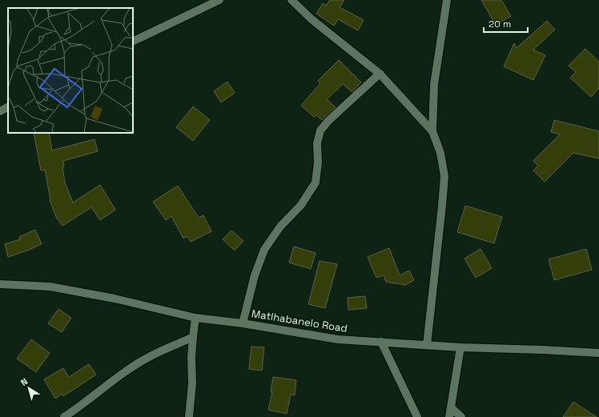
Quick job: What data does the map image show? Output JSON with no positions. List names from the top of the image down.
{
  "streets": {
    "street": ["Matlhabanelo Road"]
  },
  "scale_bar": "20 m",
  "north": "top left"
}
